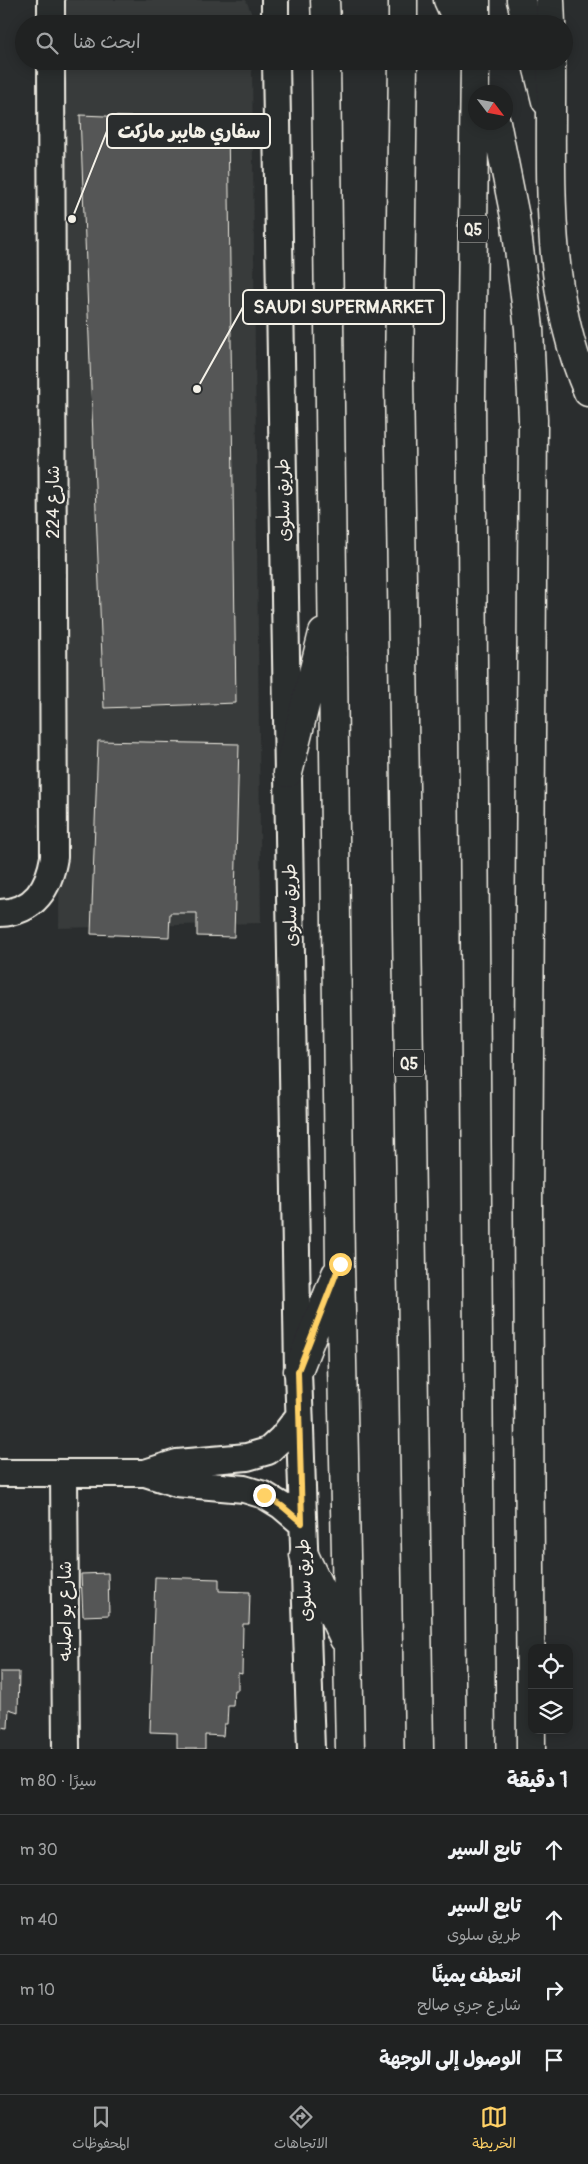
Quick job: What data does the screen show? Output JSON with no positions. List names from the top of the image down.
{
  "streets": {
    "main road": ["Q5"],
    "street": ["طريق سلوى", "شارع 224", "شارع بو اصلبه"]
  },
  "places": ["سفاري هايبر ماركت", "SAUDI SUPERMARKET"],
  "north": "bottom right",
  "page": {
    "search": "ابحث هنا",
    "heading": ["1 دقيقة", "سيرًا · 80 m"],
    "list": [
      ["تابع السير", "30 m"],
      ["تابع السير", "طريق سلوى", "40 m"],
      ["انعطف يمينًا", "شارع جري صالح", "10 m"],
      "الوصول إلى الوجهة"
    ],
    "nav": ["الخريطة", "الاتجاهات", "المحفوظات"]
  }
}
